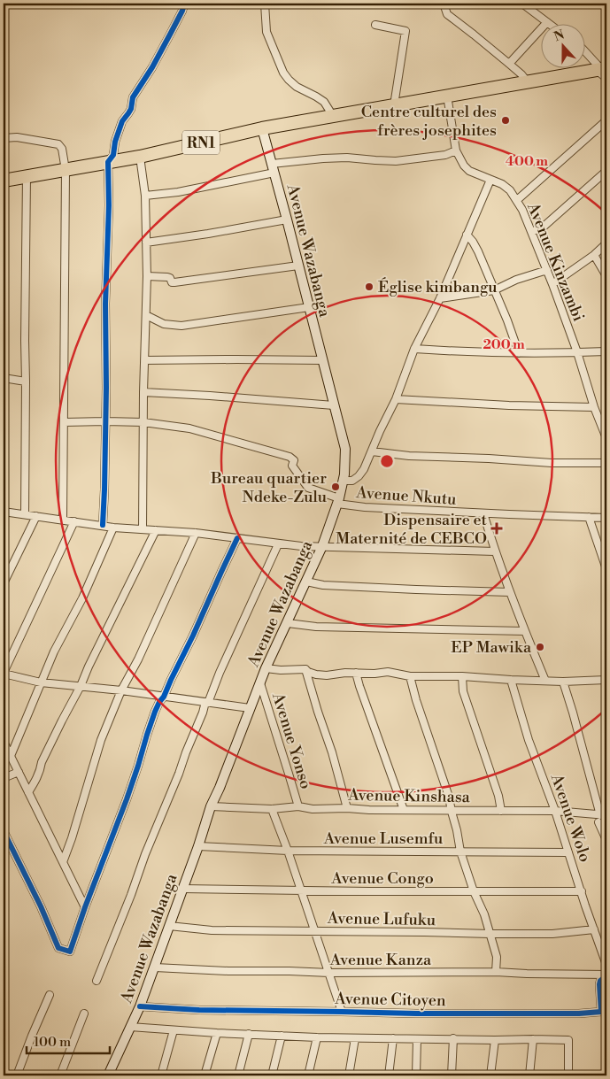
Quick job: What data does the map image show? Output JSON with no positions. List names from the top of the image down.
{
  "streets": {
    "highway": ["RN1"],
    "main road": ["Avenue Wazabanga"],
    "street": [
      "Avenue Kinzambi",
      "Avenue Nkutu",
      "Avenue Yonso",
      "Avenue Kinshasa",
      "Avenue Wolo",
      "Avenue Lusemfu",
      "Avenue Congo",
      "Avenue Lufuku",
      "Avenue Kanza",
      "Avenue Citoyen"
    ]
  },
  "crossings": [
    ["RN1", "Avenue Wazabanga"],
    ["RN1", "Avenue Kinzambi"],
    ["Avenue Wazabanga", "Avenue Nkutu"],
    ["Avenue Wazabanga", "Avenue Yonso"],
    ["Avenue Wazabanga", "Avenue Kinshasa"],
    ["Avenue Wazabanga", "Avenue Lusemfu"],
    ["Avenue Wazabanga", "Avenue Congo"],
    ["Avenue Wazabanga", "Avenue Lufuku"],
    ["Avenue Wazabanga", "Avenue Kanza"],
    ["Avenue Wazabanga", "Avenue Citoyen"],
    ["Avenue Yonso", "Avenue Kinshasa"],
    ["Avenue Kinshasa", "Avenue Wolo"],
    ["Avenue Wolo", "Avenue Lusemfu"],
    ["Avenue Wolo", "Avenue Congo"],
    ["Avenue Wolo", "Avenue Lufuku"],
    ["Avenue Kanza", "Avenue Citoyen"]
  ],
  "places": {
    "other": [
      "Centre culturel des frères josephites",
      "Église kimbangu",
      "Bureau quartier Ndeke-Zulu",
      "EP Mawika"
    ],
    "health": ["Dispensaire et Maternité de CEBCO"]
  },
  "scale_bar": "100 m",
  "north": "top",
  "rings": ["400 m", "200 m"]
}
